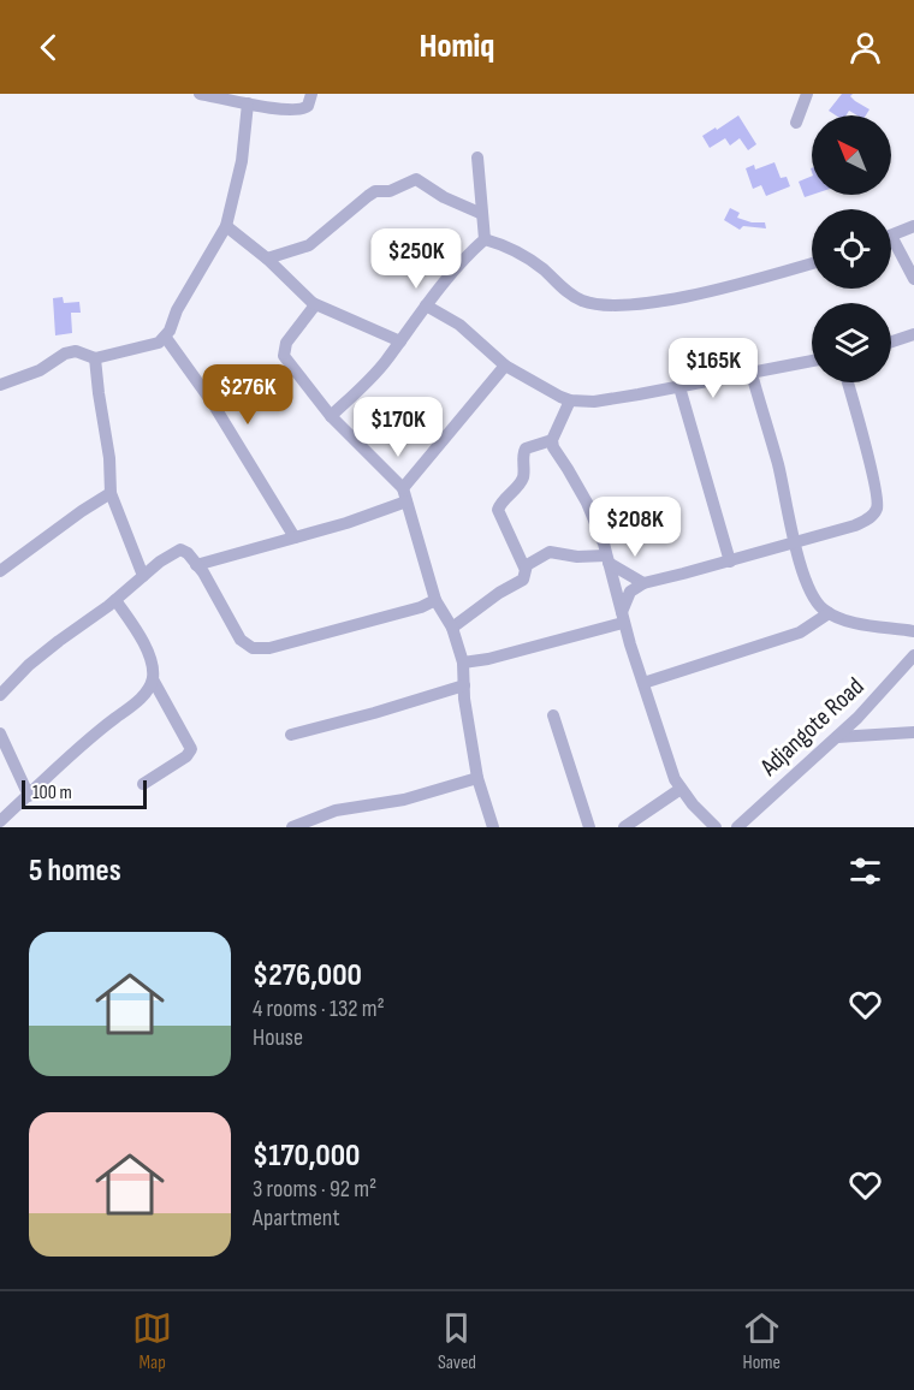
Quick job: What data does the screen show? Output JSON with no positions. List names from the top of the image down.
{
  "streets": {
    "street": ["Adjangote Road"]
  },
  "scale_bar": "100 m",
  "north": "top left",
  "page": {
    "header": "Homiq",
    "price": [
      "$250K",
      "$165K",
      "$276K",
      "$170K",
      "$208K"
    ],
    "scale": "100 m",
    "heading": "5 homes",
    "list": [
      {
        "name": "$276,000",
        "note": "4 rooms · 132 m² · House"
      },
      {
        "name": "$170,000",
        "note": "3 rooms · 92 m² · Apartment"
      }
    ],
    "tabs": ["Map", "Saved", "Home"]
  }
}
